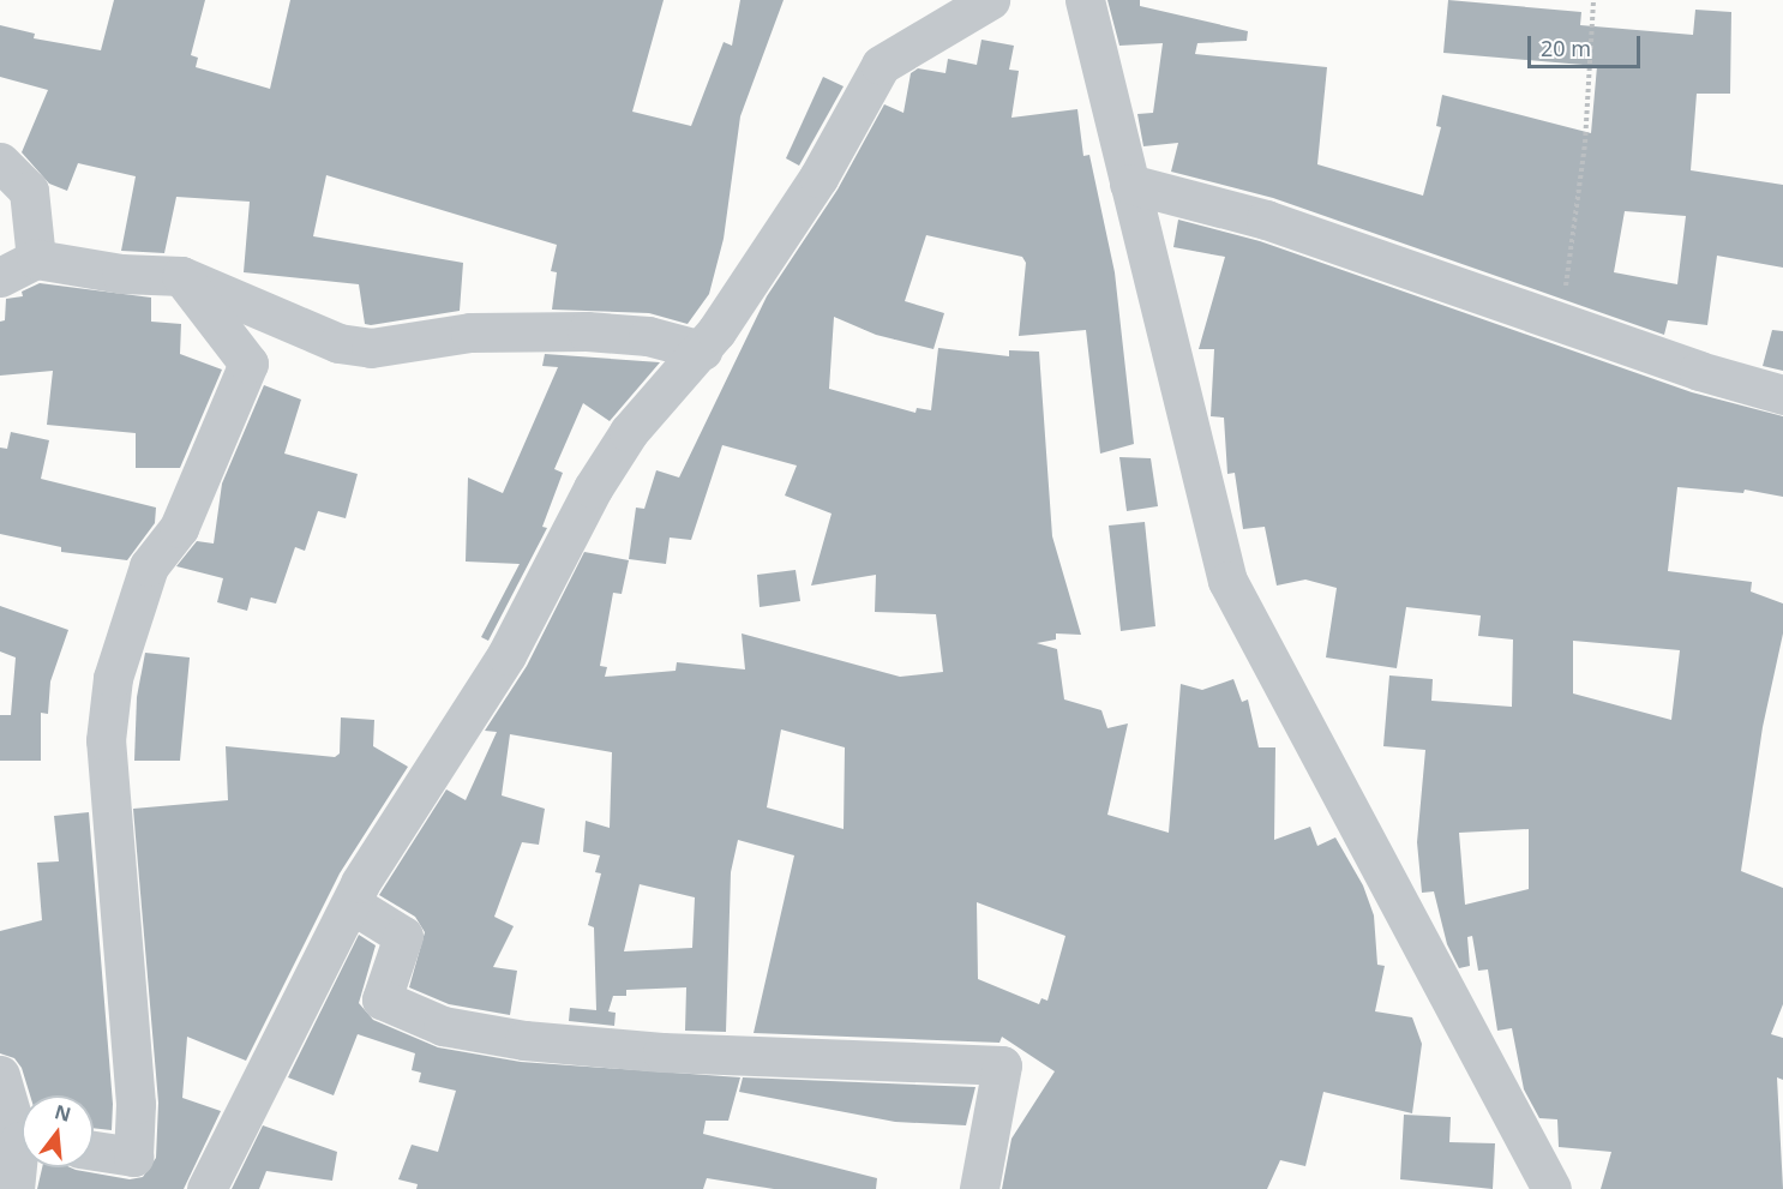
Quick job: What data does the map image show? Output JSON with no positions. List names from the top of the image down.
{
  "scale_bar": "20 m",
  "north": "top"
}
